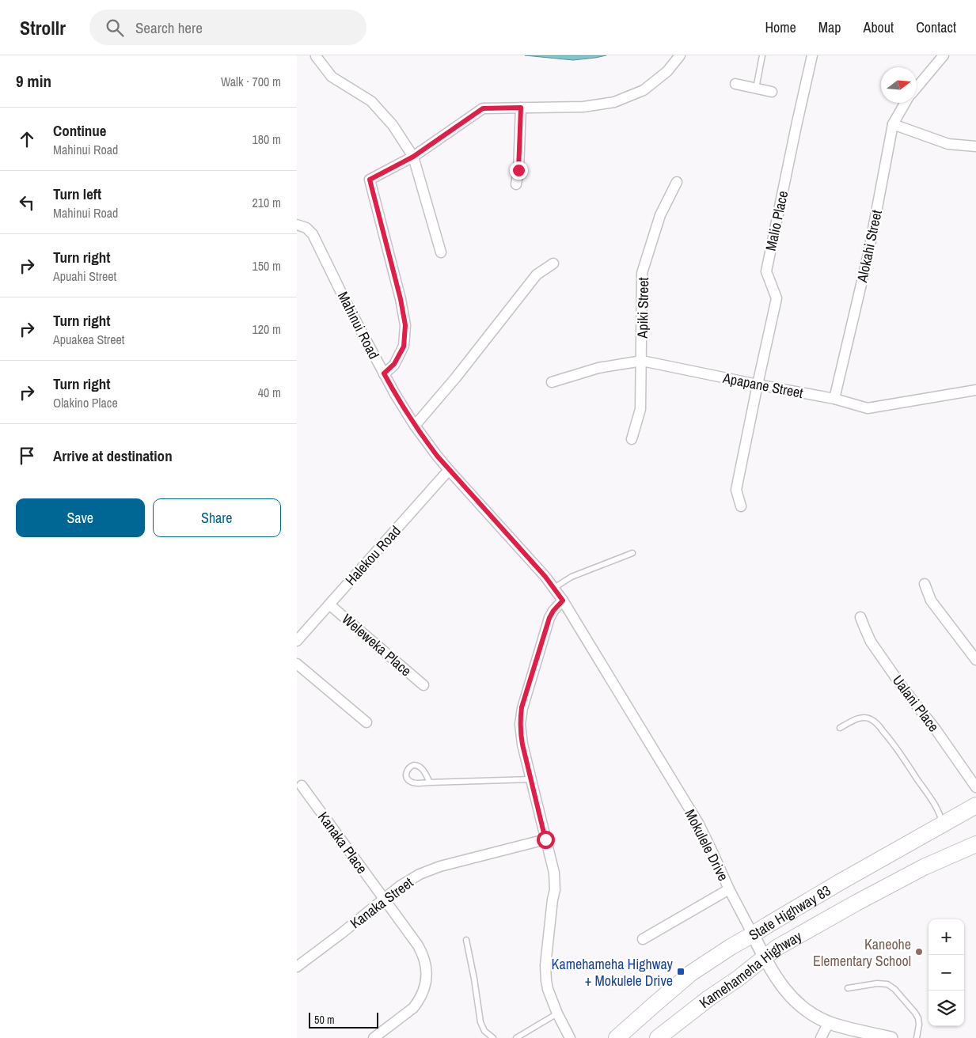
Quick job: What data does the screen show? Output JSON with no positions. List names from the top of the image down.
{
  "streets": {
    "main road": ["State Highway 83", "Kamehameha Highway"],
    "street": [
      "Malio Place",
      "Alokahi Street",
      "Apiki Street",
      "Mahinui Road",
      "Apapane Street",
      "Halekou Road",
      "Weleweka Place",
      "Ualani Place",
      "Kanaka Place",
      "Mokulele Drive",
      "Kanaka Street"
    ]
  },
  "crossings": [
    ["Malio Place", "Apapane Street"],
    ["Alokahi Street", "Apapane Street"],
    ["Apiki Street", "Apapane Street"],
    ["Mahinui Road", "Halekou Road"],
    ["Mahinui Road", "Mokulele Drive"],
    ["Halekou Road", "Weleweka Place"],
    ["Kanaka Place", "Kanaka Street"],
    ["Mokulele Drive", "State Highway 83"],
    ["Mokulele Drive", "Kamehameha Highway"]
  ],
  "places": {
    "other": ["Kaneohe Elementary School"],
    "transit": ["Kamehameha Highway + Mokulele Drive"]
  },
  "scale_bar": "50 m",
  "north": "right",
  "page": {
    "header": "Strollr",
    "search": "Search here",
    "nav": [
      "Home",
      "Map",
      "About",
      "Contact"
    ],
    "heading": ["9 min", "Walk · 700 m"],
    "list": [
      ["Continue", "Mahinui Road", "180 m"],
      ["Turn left", "Mahinui Road", "210 m"],
      ["Turn right", "Apuahi Street", "150 m"],
      ["Turn right", "Apuakea Street", "120 m"],
      ["Turn right", "Olakino Place", "40 m"],
      "Arrive at destination"
    ],
    "buttons": ["Save", "Share"],
    "map_buttons": ["+", "−"],
    "scale": "50 m"
  }
}
